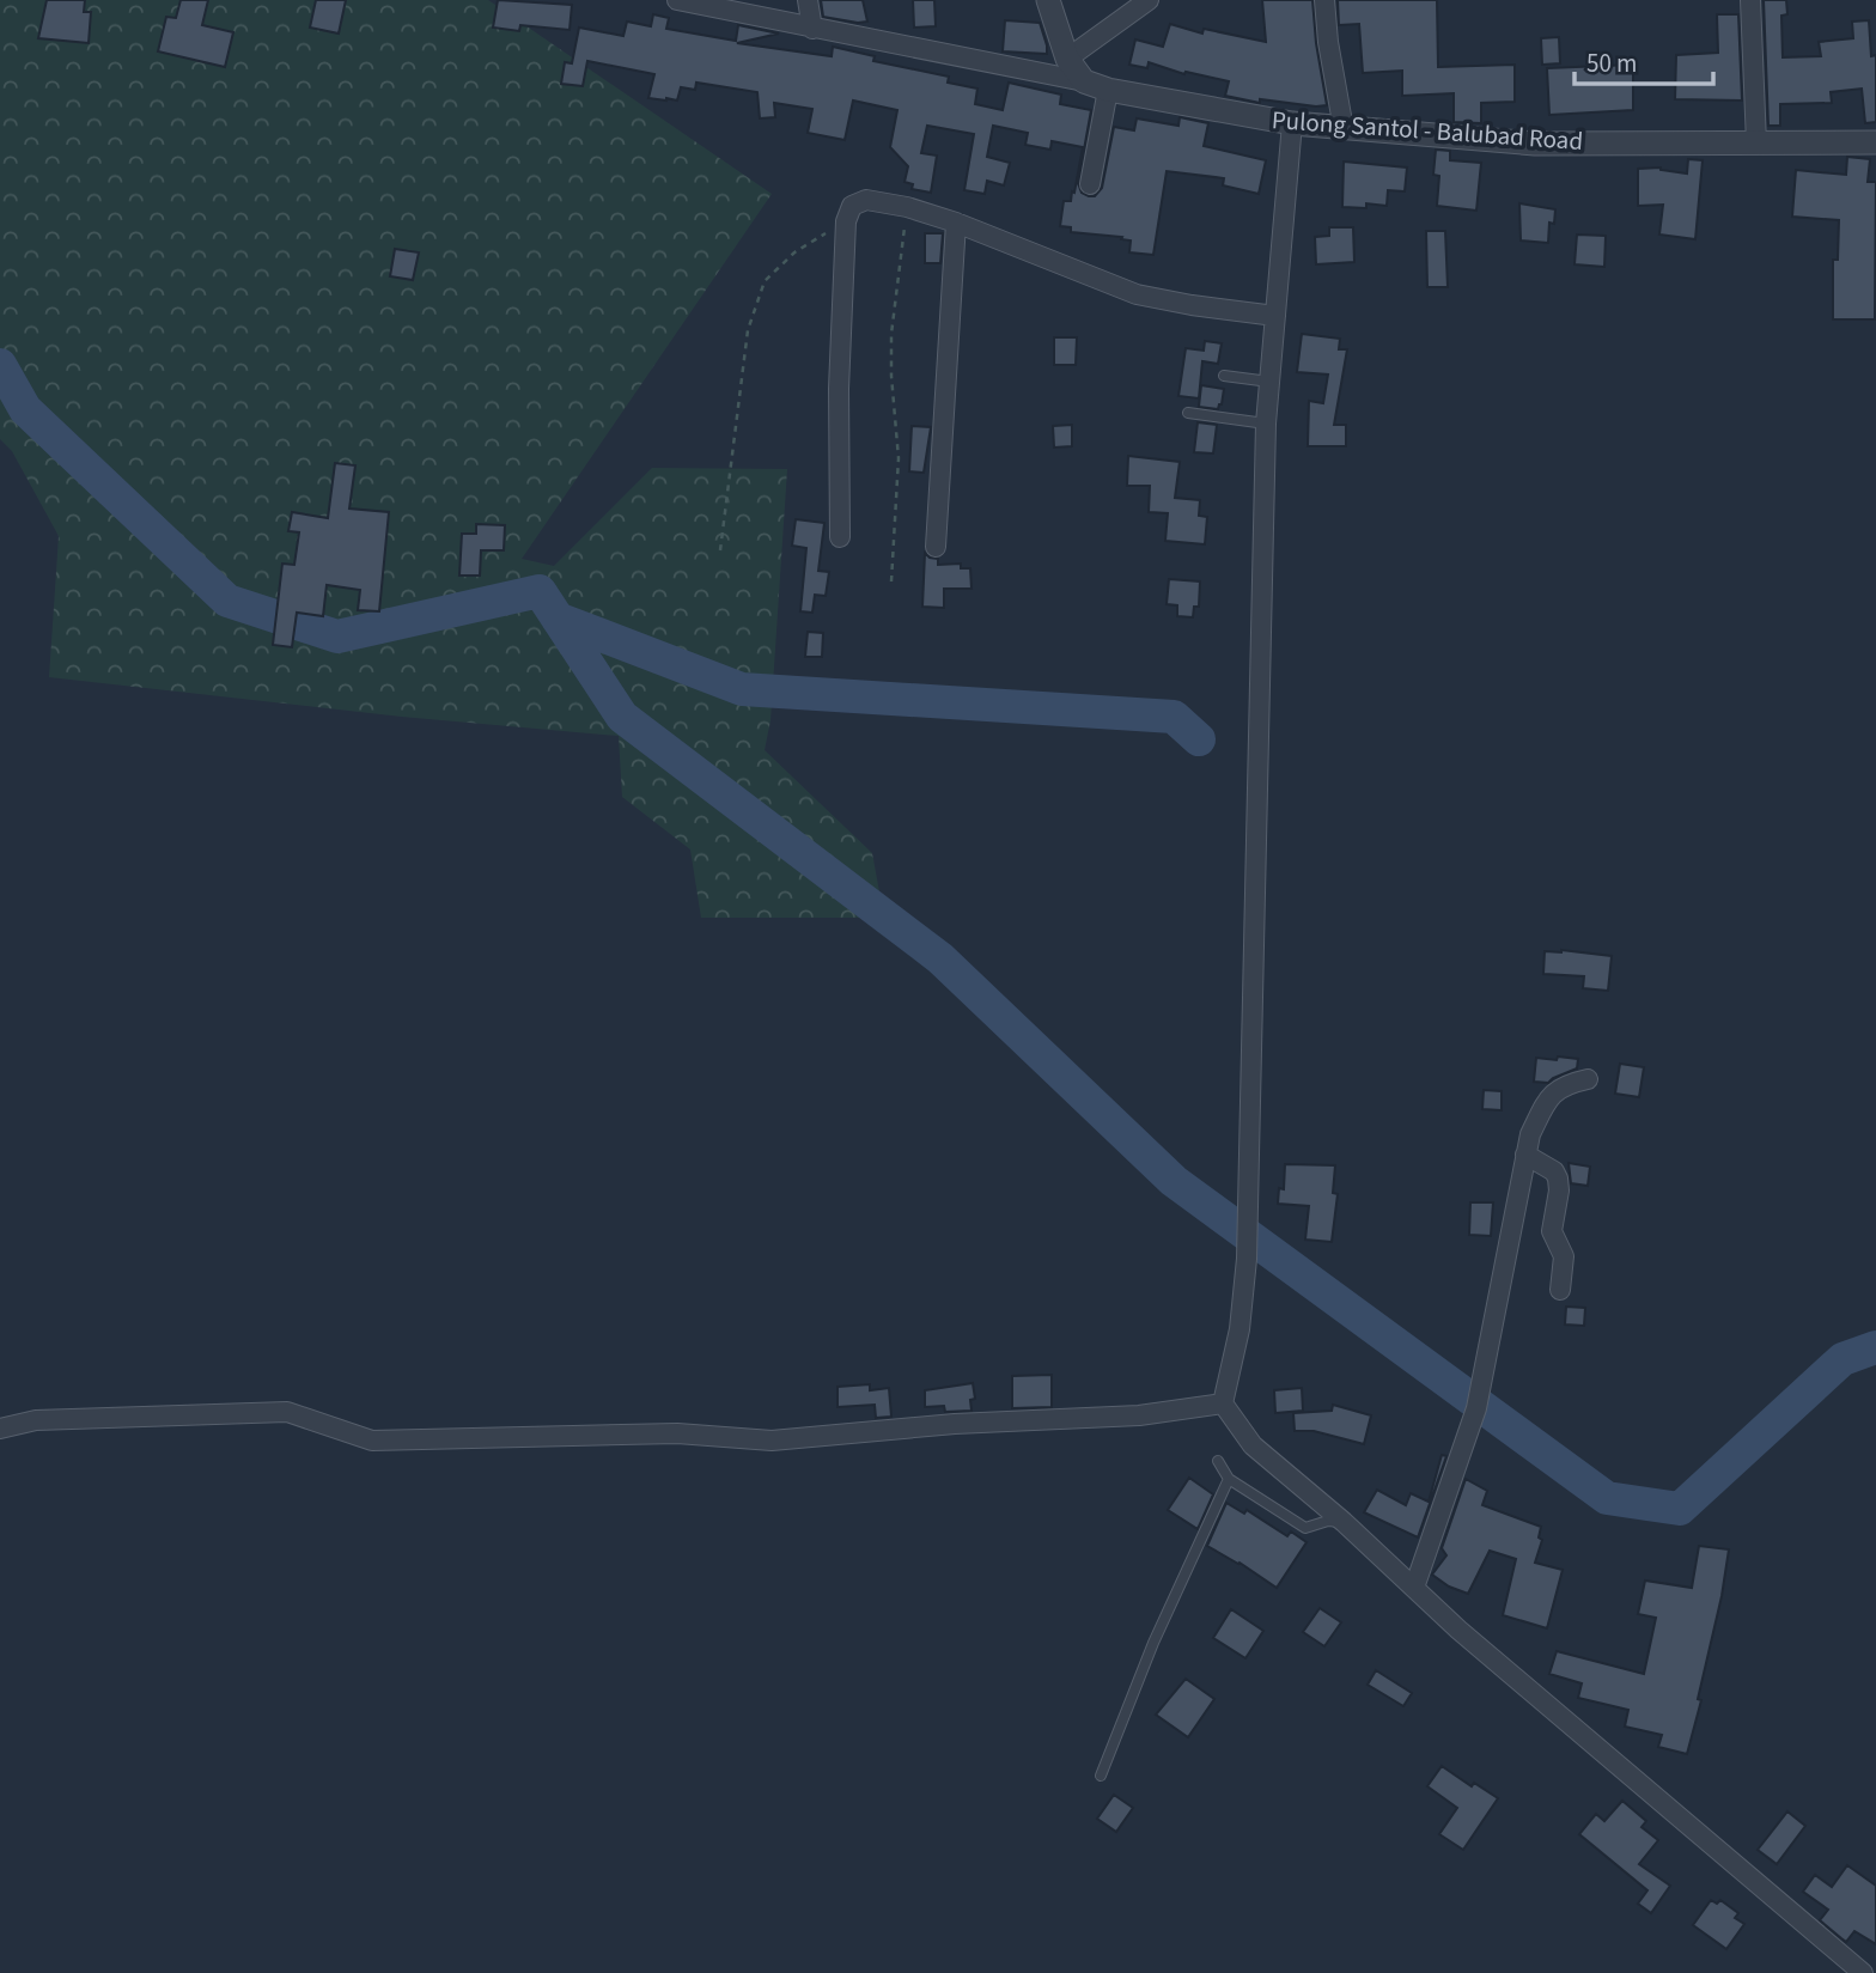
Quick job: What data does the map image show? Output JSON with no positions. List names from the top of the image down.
{
  "streets": {
    "street": ["Pulong Santol - Balubad Road"]
  },
  "scale_bar": "50 m"
}
